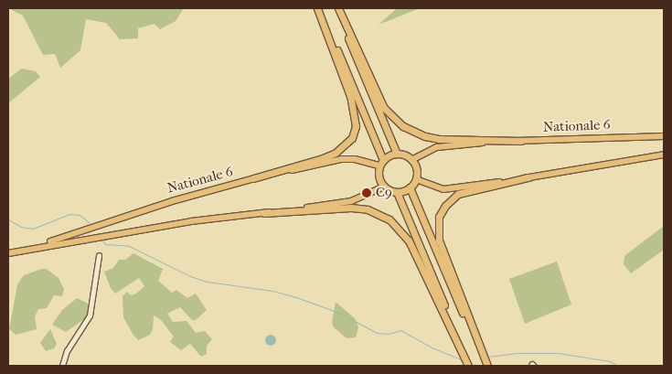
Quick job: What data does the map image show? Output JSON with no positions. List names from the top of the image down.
{
  "streets": {
    "main road": ["Nationale 6"]
  },
  "places": ["C9"]
}
